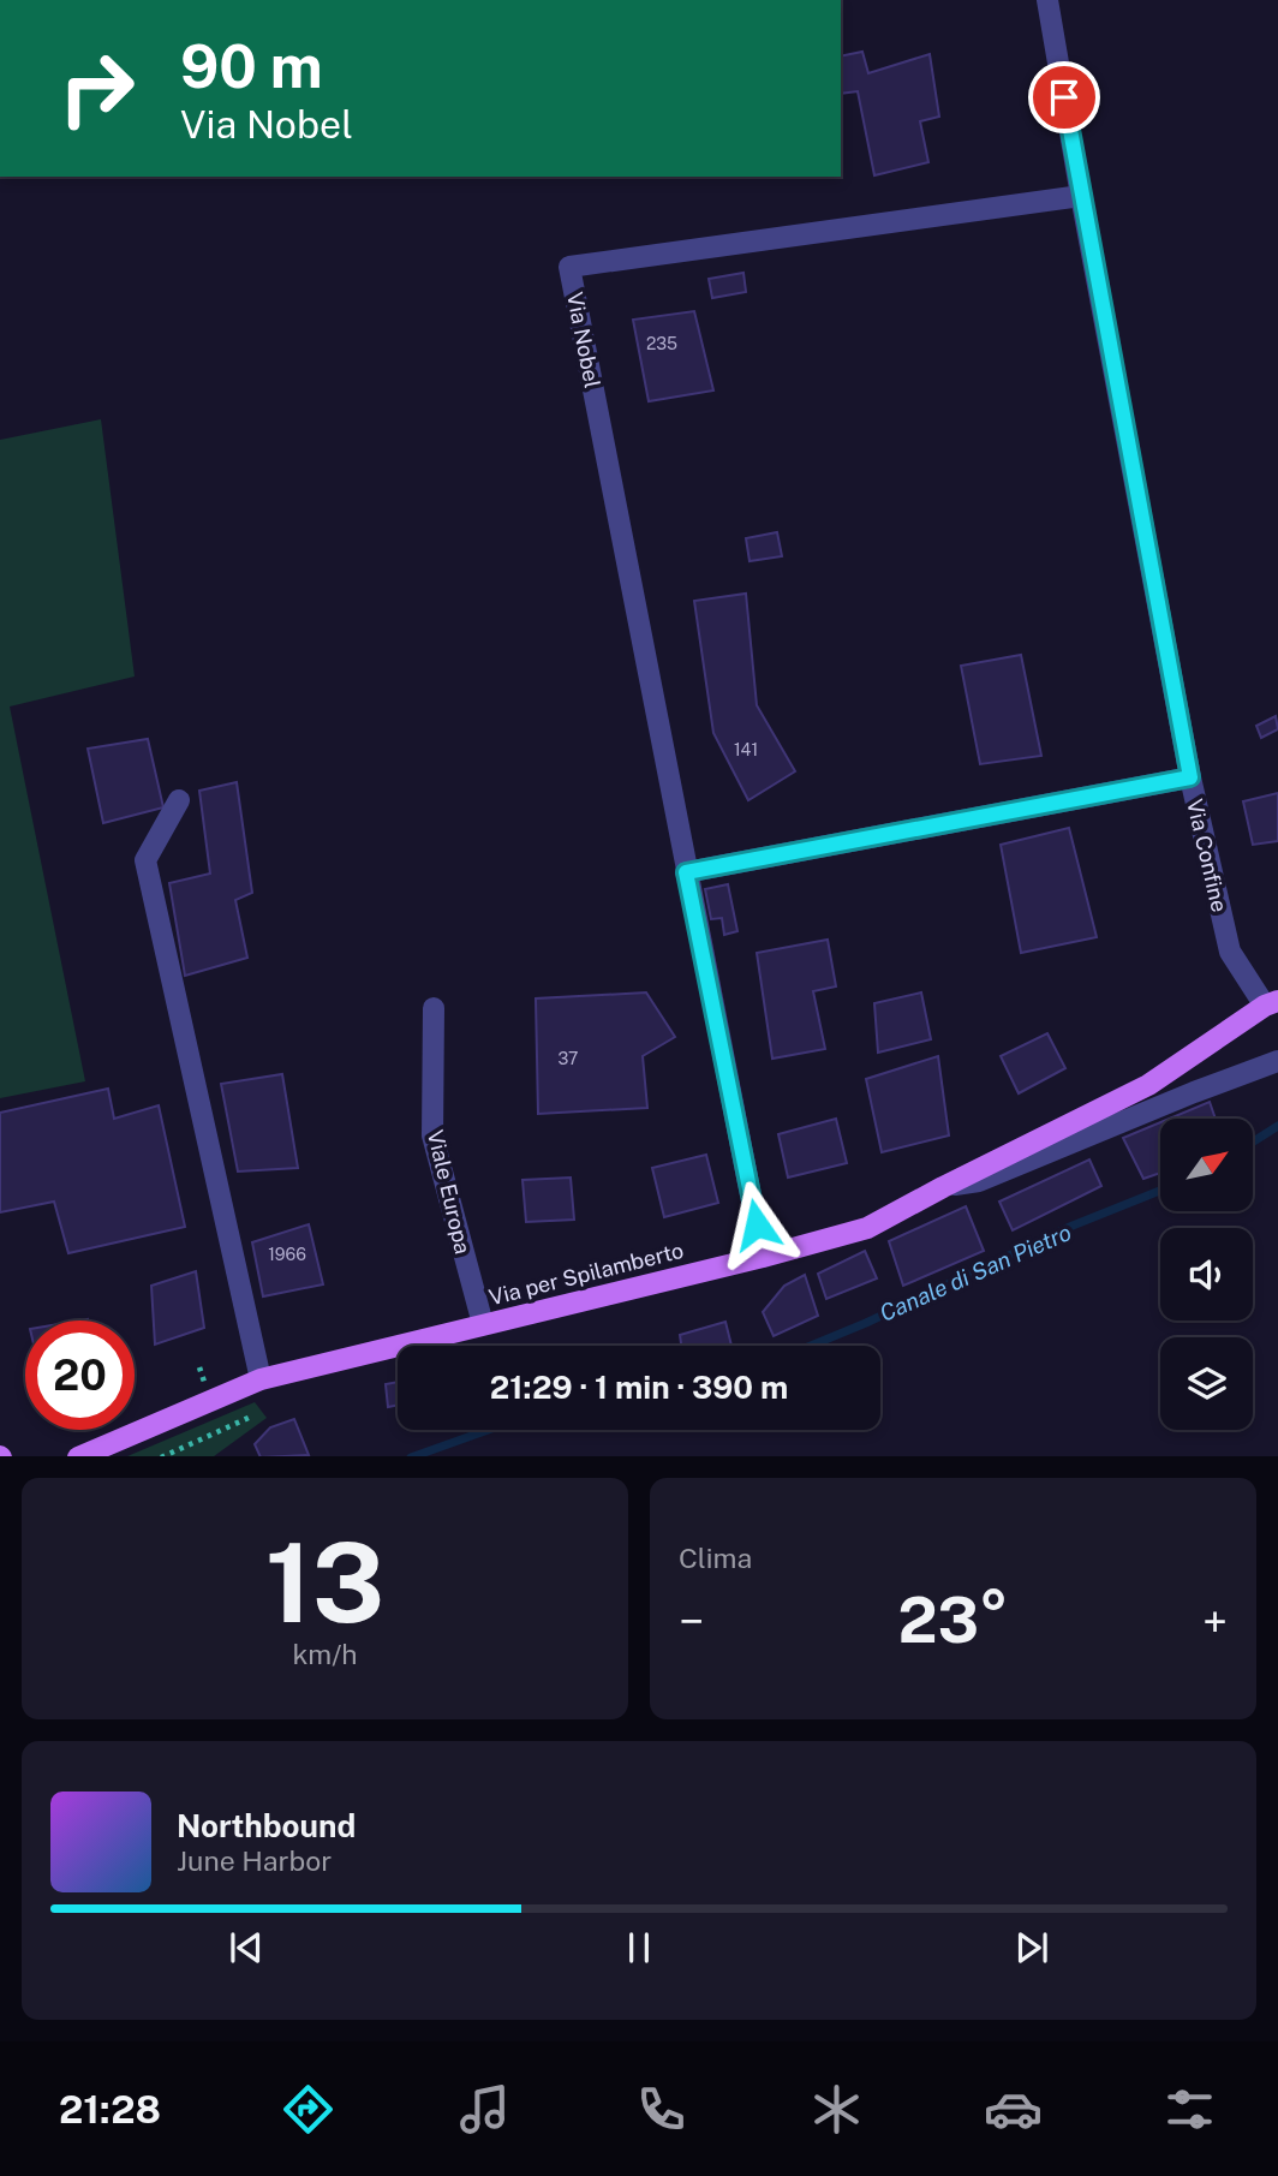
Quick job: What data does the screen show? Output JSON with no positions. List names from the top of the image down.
{
  "streets": {
    "main road": ["Via per Spilamberto"],
    "street": ["Via Nobel", "Via Confine", "Viale Europa"]
  },
  "crossings": [
    ["Via Nobel", "Via Confine"],
    ["Via Nobel", "Via per Spilamberto"],
    ["Via Confine", "Via per Spilamberto"],
    ["Viale Europa", "Via per Spilamberto"]
  ],
  "water": ["Canale di San Pietro"],
  "house_numbers": [
    "235",
    "141",
    "37",
    "1966"
  ],
  "north": "top right",
  "page": {
    "turn": ["90 m", "Via Nobel"],
    "limit": "20",
    "trip": "21:29 · 1 min · 390 m",
    "tile": [
      ["13", "km/h"],
      "Clima"
    ],
    "heat": ["−", "23°", "+"],
    "song": ["Northbound", "June Harbor"],
    "tabs": "21:28"
  }
}
